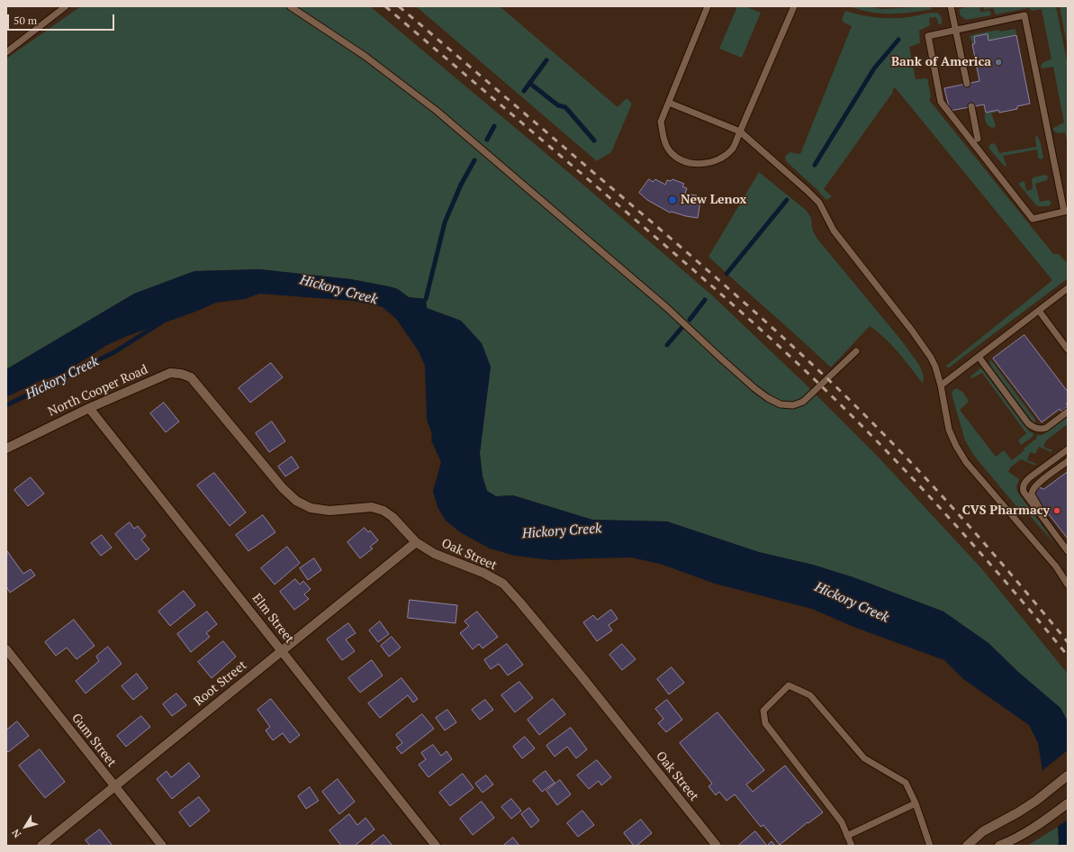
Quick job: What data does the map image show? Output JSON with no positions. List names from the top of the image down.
{
  "streets": {
    "street": [
      "North Cooper Road",
      "Oak Street",
      "Elm Street",
      "Root Street",
      "Gum Street"
    ]
  },
  "crossings": [
    ["North Cooper Road", "Oak Street"],
    ["North Cooper Road", "Elm Street"],
    ["Oak Street", "Root Street"],
    ["Elm Street", "Root Street"],
    ["Root Street", "Gum Street"]
  ],
  "water": ["Hickory Creek"],
  "places": ["Bank of America", "New Lenox", "CVS Pharmacy"],
  "scale_bar": "50 m",
  "north": "bottom left"
}
